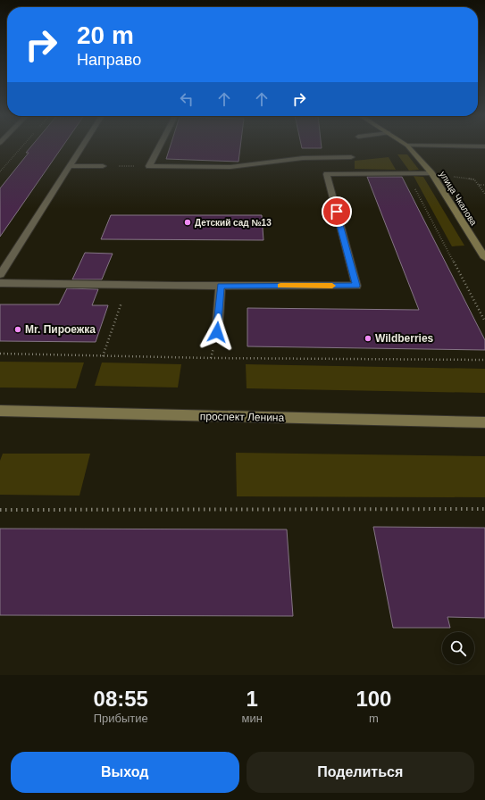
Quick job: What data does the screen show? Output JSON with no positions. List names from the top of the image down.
{
  "streets": {
    "main road": ["улица Чкалова", "проспект Ленина"]
  },
  "places": ["Детский сад №13", "Mr. Пироежка", "Wildberries"],
  "page": {
    "turn": ["20 m", "Направо"],
    "eta": [
      "08:55",
      "Прибытие",
      "1",
      "мин",
      "100",
      "m"
    ],
    "buttons": ["Выход", "Поделиться"]
  }
}
